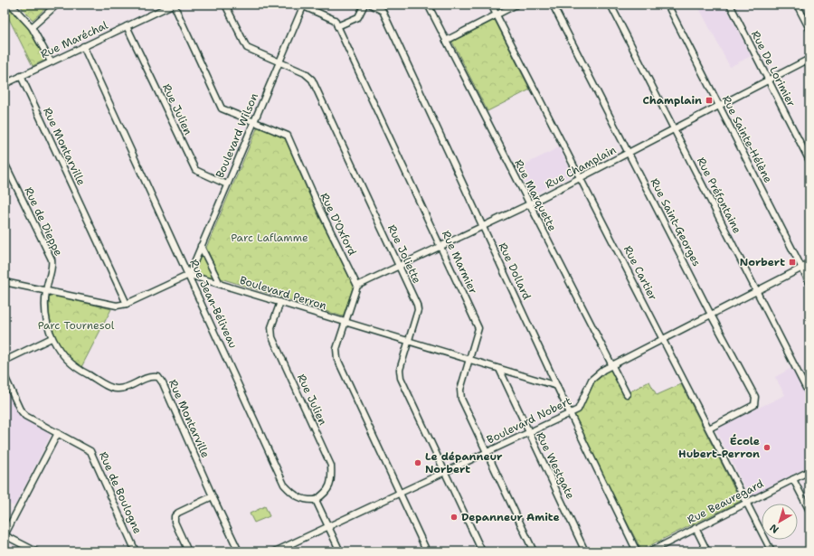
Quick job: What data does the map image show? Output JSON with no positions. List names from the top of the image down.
{
  "streets": {
    "street": [
      "Rue Maréchal",
      "Rue De Lorimier",
      "Rue Julien",
      "Boulevard Wilson",
      "Rue Sainte-Hélène",
      "Rue Montarville",
      "Rue Champlain",
      "Rue Marquette",
      "Rue Préfontaine",
      "Rue de Dieppe",
      "Rue Saint-Georges",
      "Rue D'Oxford",
      "Rue Joliette",
      "Rue Marmier",
      "Rue Dollard",
      "Rue Cartier",
      "Boulevard Perron",
      "Rue Jean-Béliveau",
      "Boulevard Nobert",
      "Rue Westgate",
      "Rue de Boulogne",
      "Rue Beauregard"
    ]
  },
  "crossings": [
    ["Rue Maréchal", "Rue Julien"],
    ["Rue Maréchal", "Rue Montarville"],
    ["Rue Maréchal", "Rue D'Oxford"],
    ["Rue Maréchal", "Rue Jean-Béliveau"],
    ["Rue De Lorimier", "Rue Champlain"],
    ["Rue Julien", "Boulevard Wilson"],
    ["Rue Julien", "Boulevard Perron"],
    ["Rue Julien", "Rue Jean-Béliveau"],
    ["Boulevard Wilson", "Rue D'Oxford"],
    ["Boulevard Wilson", "Rue Joliette"],
    ["Boulevard Wilson", "Rue Marmier"],
    ["Boulevard Wilson", "Boulevard Perron"],
    ["Boulevard Wilson", "Rue Jean-Béliveau"],
    ["Rue Sainte-Hélène", "Rue Champlain"],
    ["Rue Sainte-Hélène", "Boulevard Nobert"],
    ["Rue Montarville", "Rue de Dieppe"],
    ["Rue Champlain", "Rue Marquette"],
    ["Rue Champlain", "Rue Préfontaine"],
    ["Rue Champlain", "Rue Saint-Georges"],
    ["Rue Champlain", "Rue D'Oxford"],
    ["Rue Champlain", "Rue Joliette"],
    ["Rue Champlain", "Rue Marmier"],
    ["Rue Champlain", "Rue Dollard"],
    ["Rue Champlain", "Rue Cartier"],
    ["Rue Marquette", "Boulevard Nobert"],
    ["Rue Préfontaine", "Boulevard Nobert"],
    ["Rue Saint-Georges", "Rue Cartier"],
    ["Rue Saint-Georges", "Boulevard Nobert"],
    ["Rue Joliette", "Boulevard Perron"],
    ["Rue Joliette", "Boulevard Nobert"],
    ["Rue Marmier", "Boulevard Perron"],
    ["Rue Marmier", "Boulevard Nobert"],
    ["Rue Dollard", "Boulevard Perron"],
    ["Rue Dollard", "Boulevard Nobert"],
    ["Rue Cartier", "Boulevard Nobert"],
    ["Rue Cartier", "Rue Beauregard"],
    ["Boulevard Perron", "Rue Jean-Béliveau"],
    ["Boulevard Perron", "Rue Westgate"],
    ["Boulevard Nobert", "Rue Westgate"]
  ],
  "parks": ["Parc Laflamme", "Parc Tournesol"],
  "places": {
    "transit": ["Champlain", "Norbert"],
    "other": ["École Hubert-Perron", "Le dépanneur Norbert", "Depanneur Amite"]
  },
  "north": "bottom left"
}
